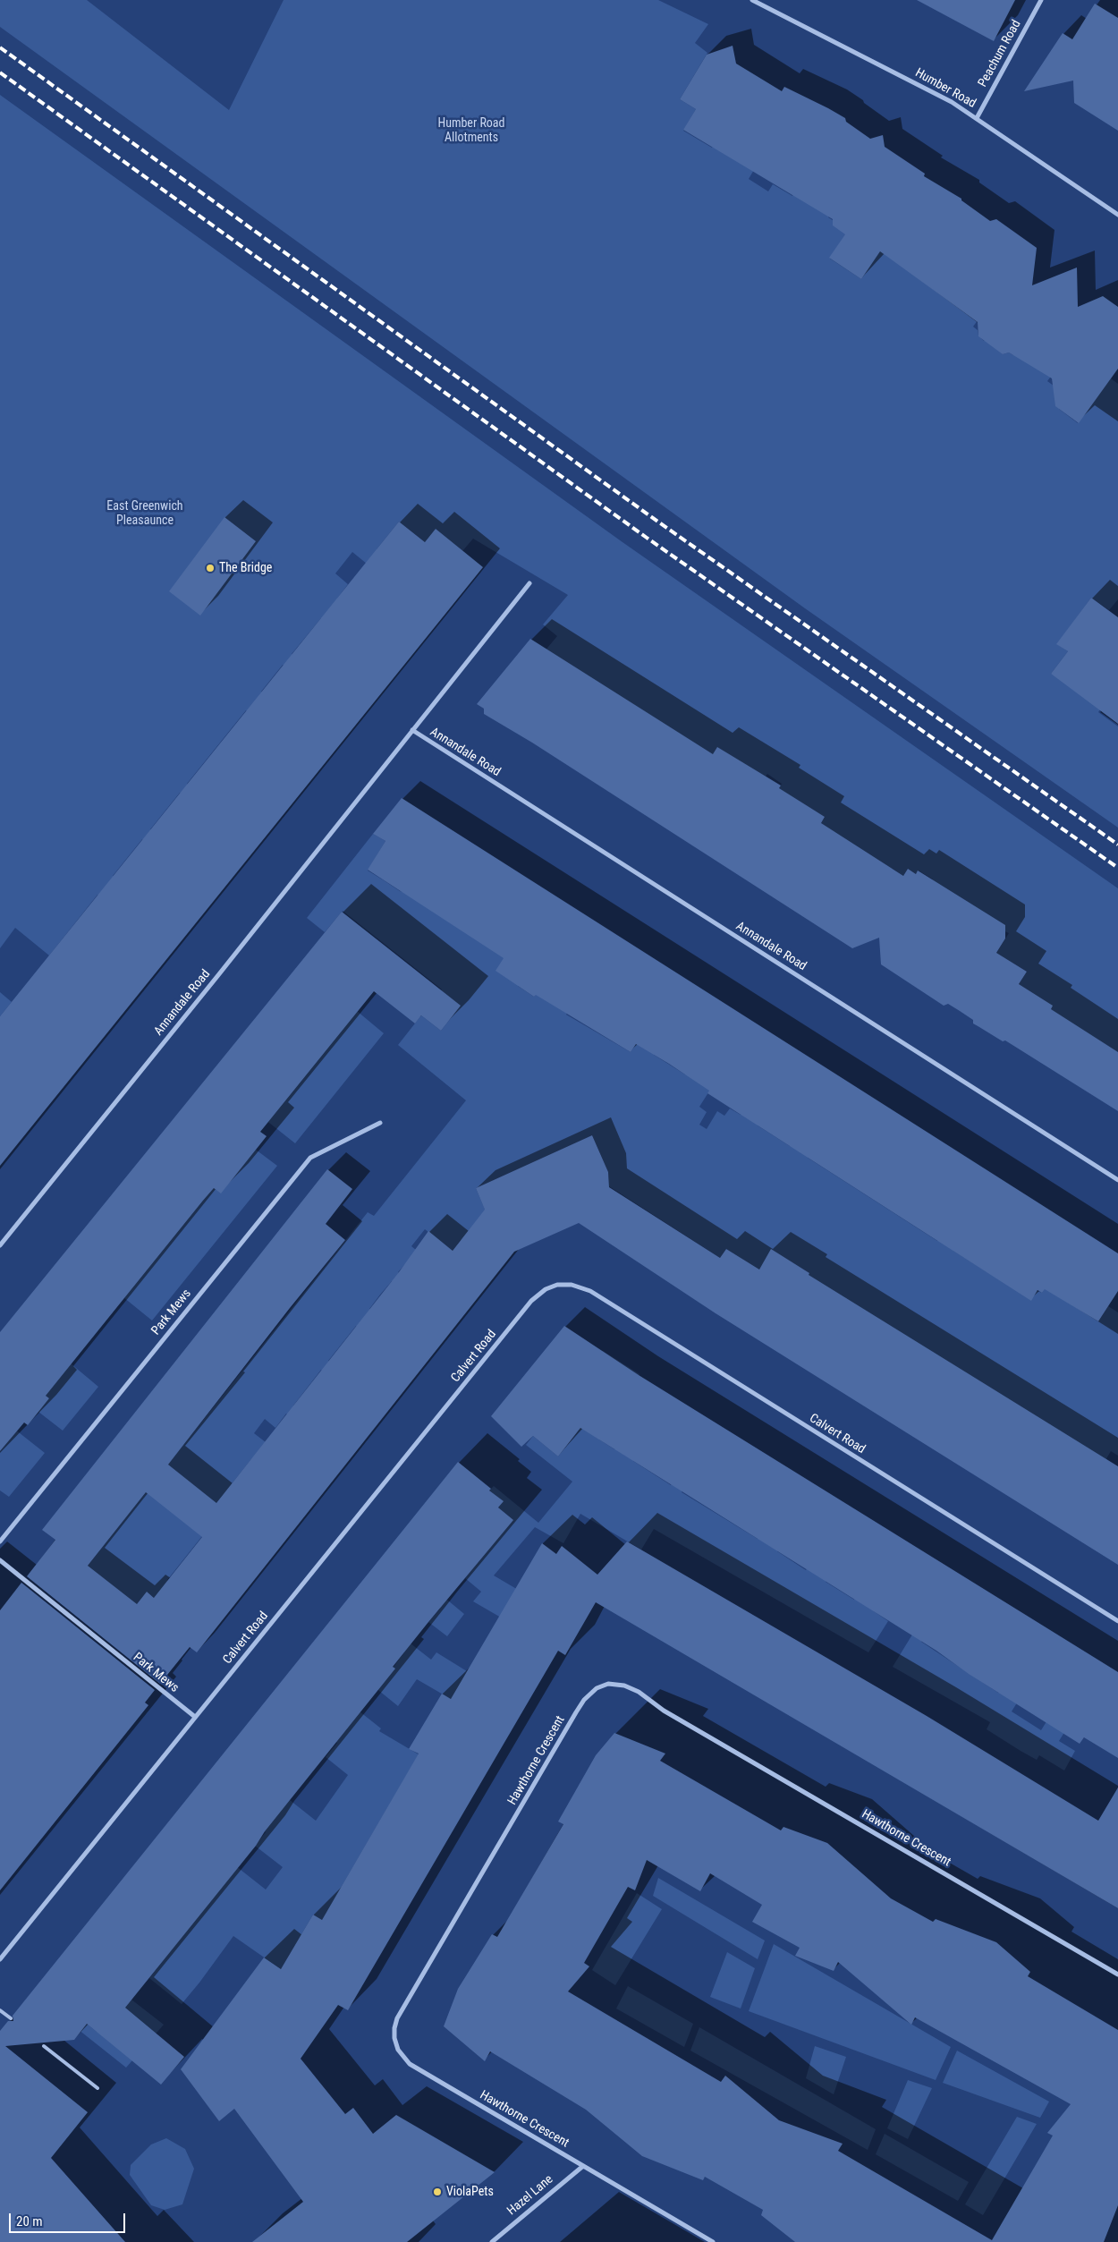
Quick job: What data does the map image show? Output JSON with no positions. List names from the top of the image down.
{
  "streets": {
    "street": [
      "Peachum Road",
      "Humber Road",
      "Annandale Road",
      "Park Mews",
      "Calvert Road",
      "Hawthorne Crescent",
      "Hazel Lane"
    ]
  },
  "crossings": [
    ["Peachum Road", "Humber Road"],
    ["Park Mews", "Calvert Road"],
    ["Hawthorne Crescent", "Hazel Lane"]
  ],
  "parks": ["Humber Road Allotments", "East Greenwich Pleasaunce"],
  "places": ["The Bridge", "ViolaPets"],
  "scale_bar": "20 m"
}
